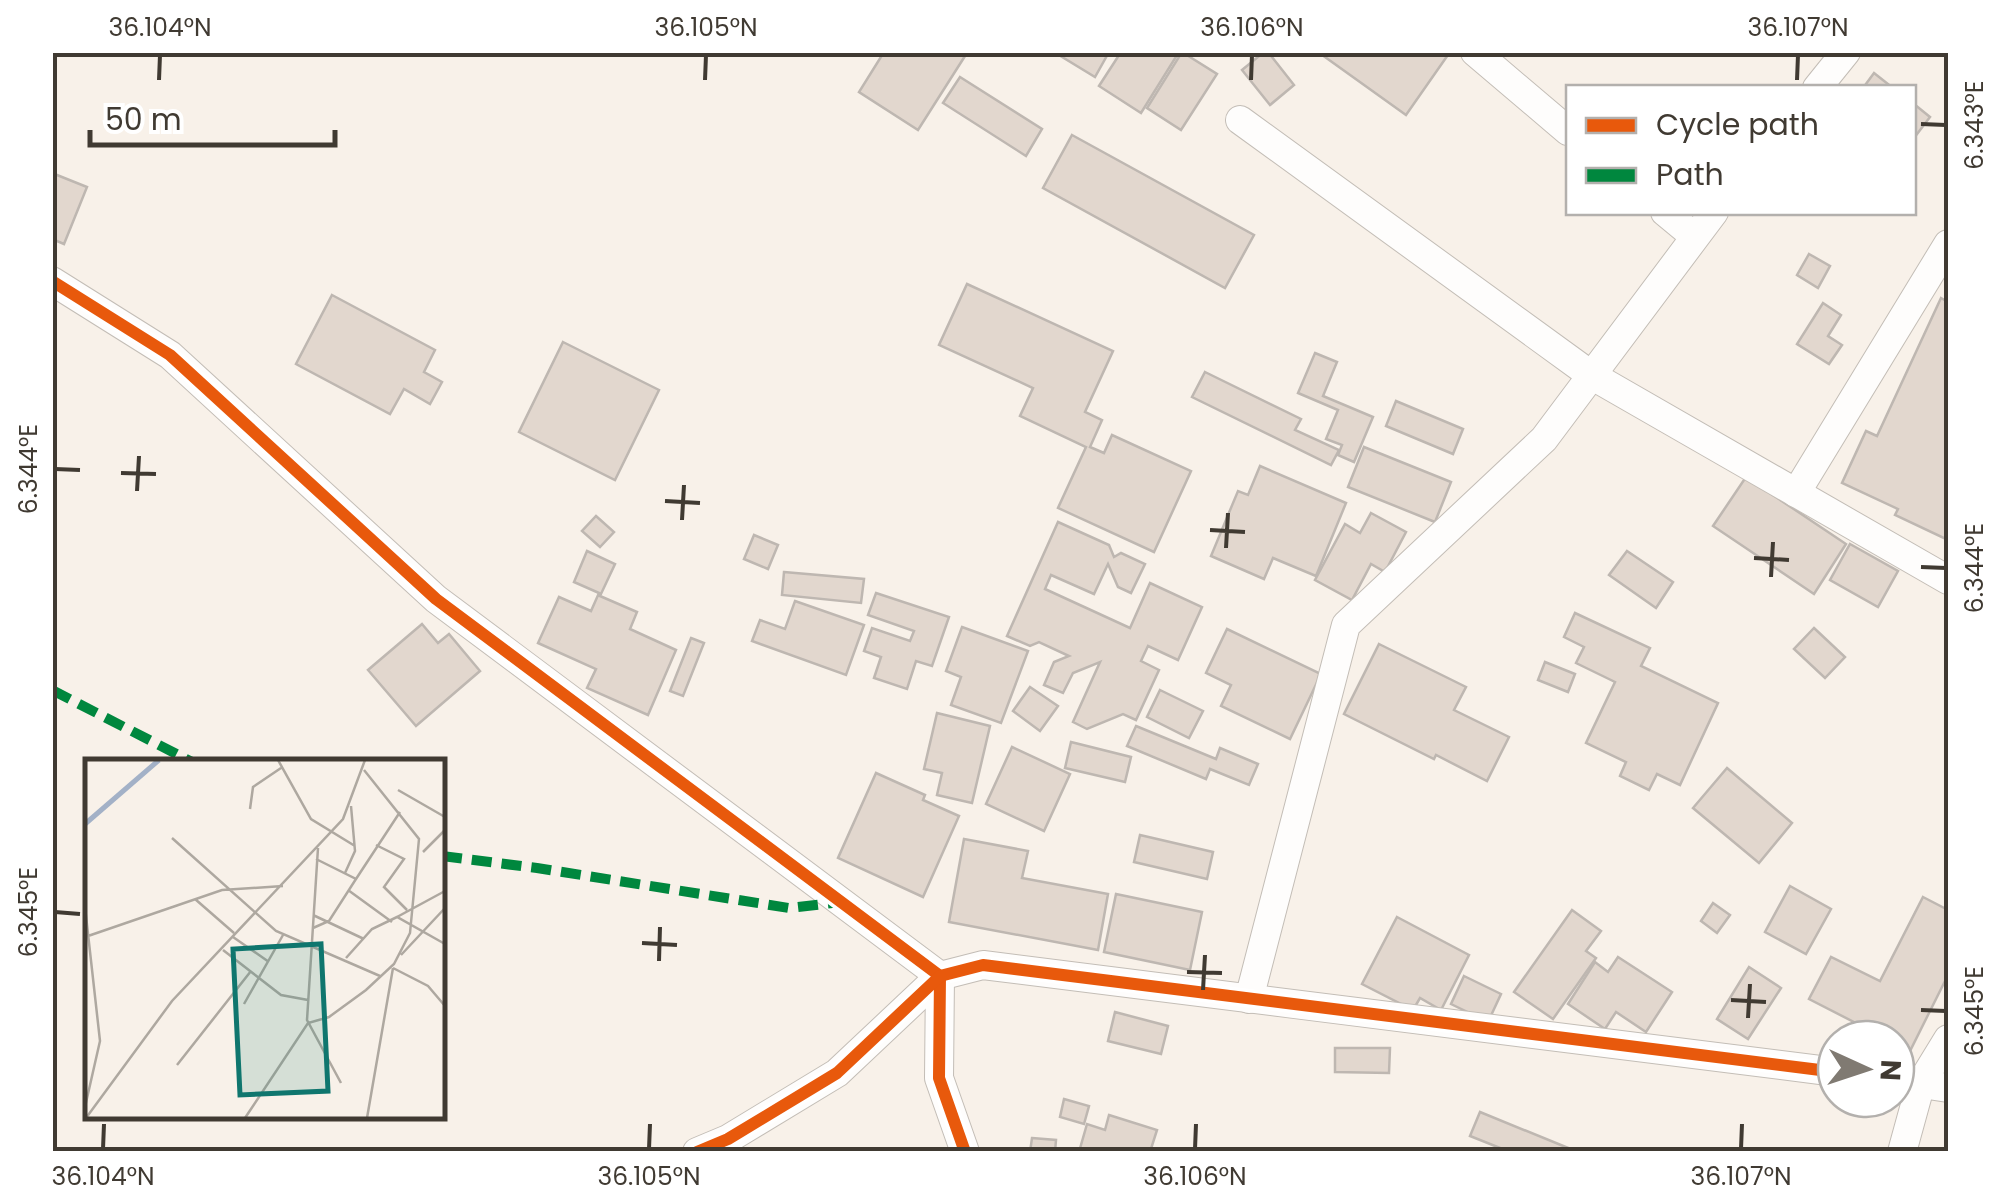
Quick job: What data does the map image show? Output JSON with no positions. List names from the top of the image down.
{
  "legend": ["Cycle path", "Path"],
  "scale_bar": "50 m",
  "north": "right",
  "coordinates": [
    "36.104°N",
    "36.105°N",
    "36.106°N",
    "36.107°N",
    "6.343°E",
    "6.344°E",
    "6.345°E"
  ]
}
